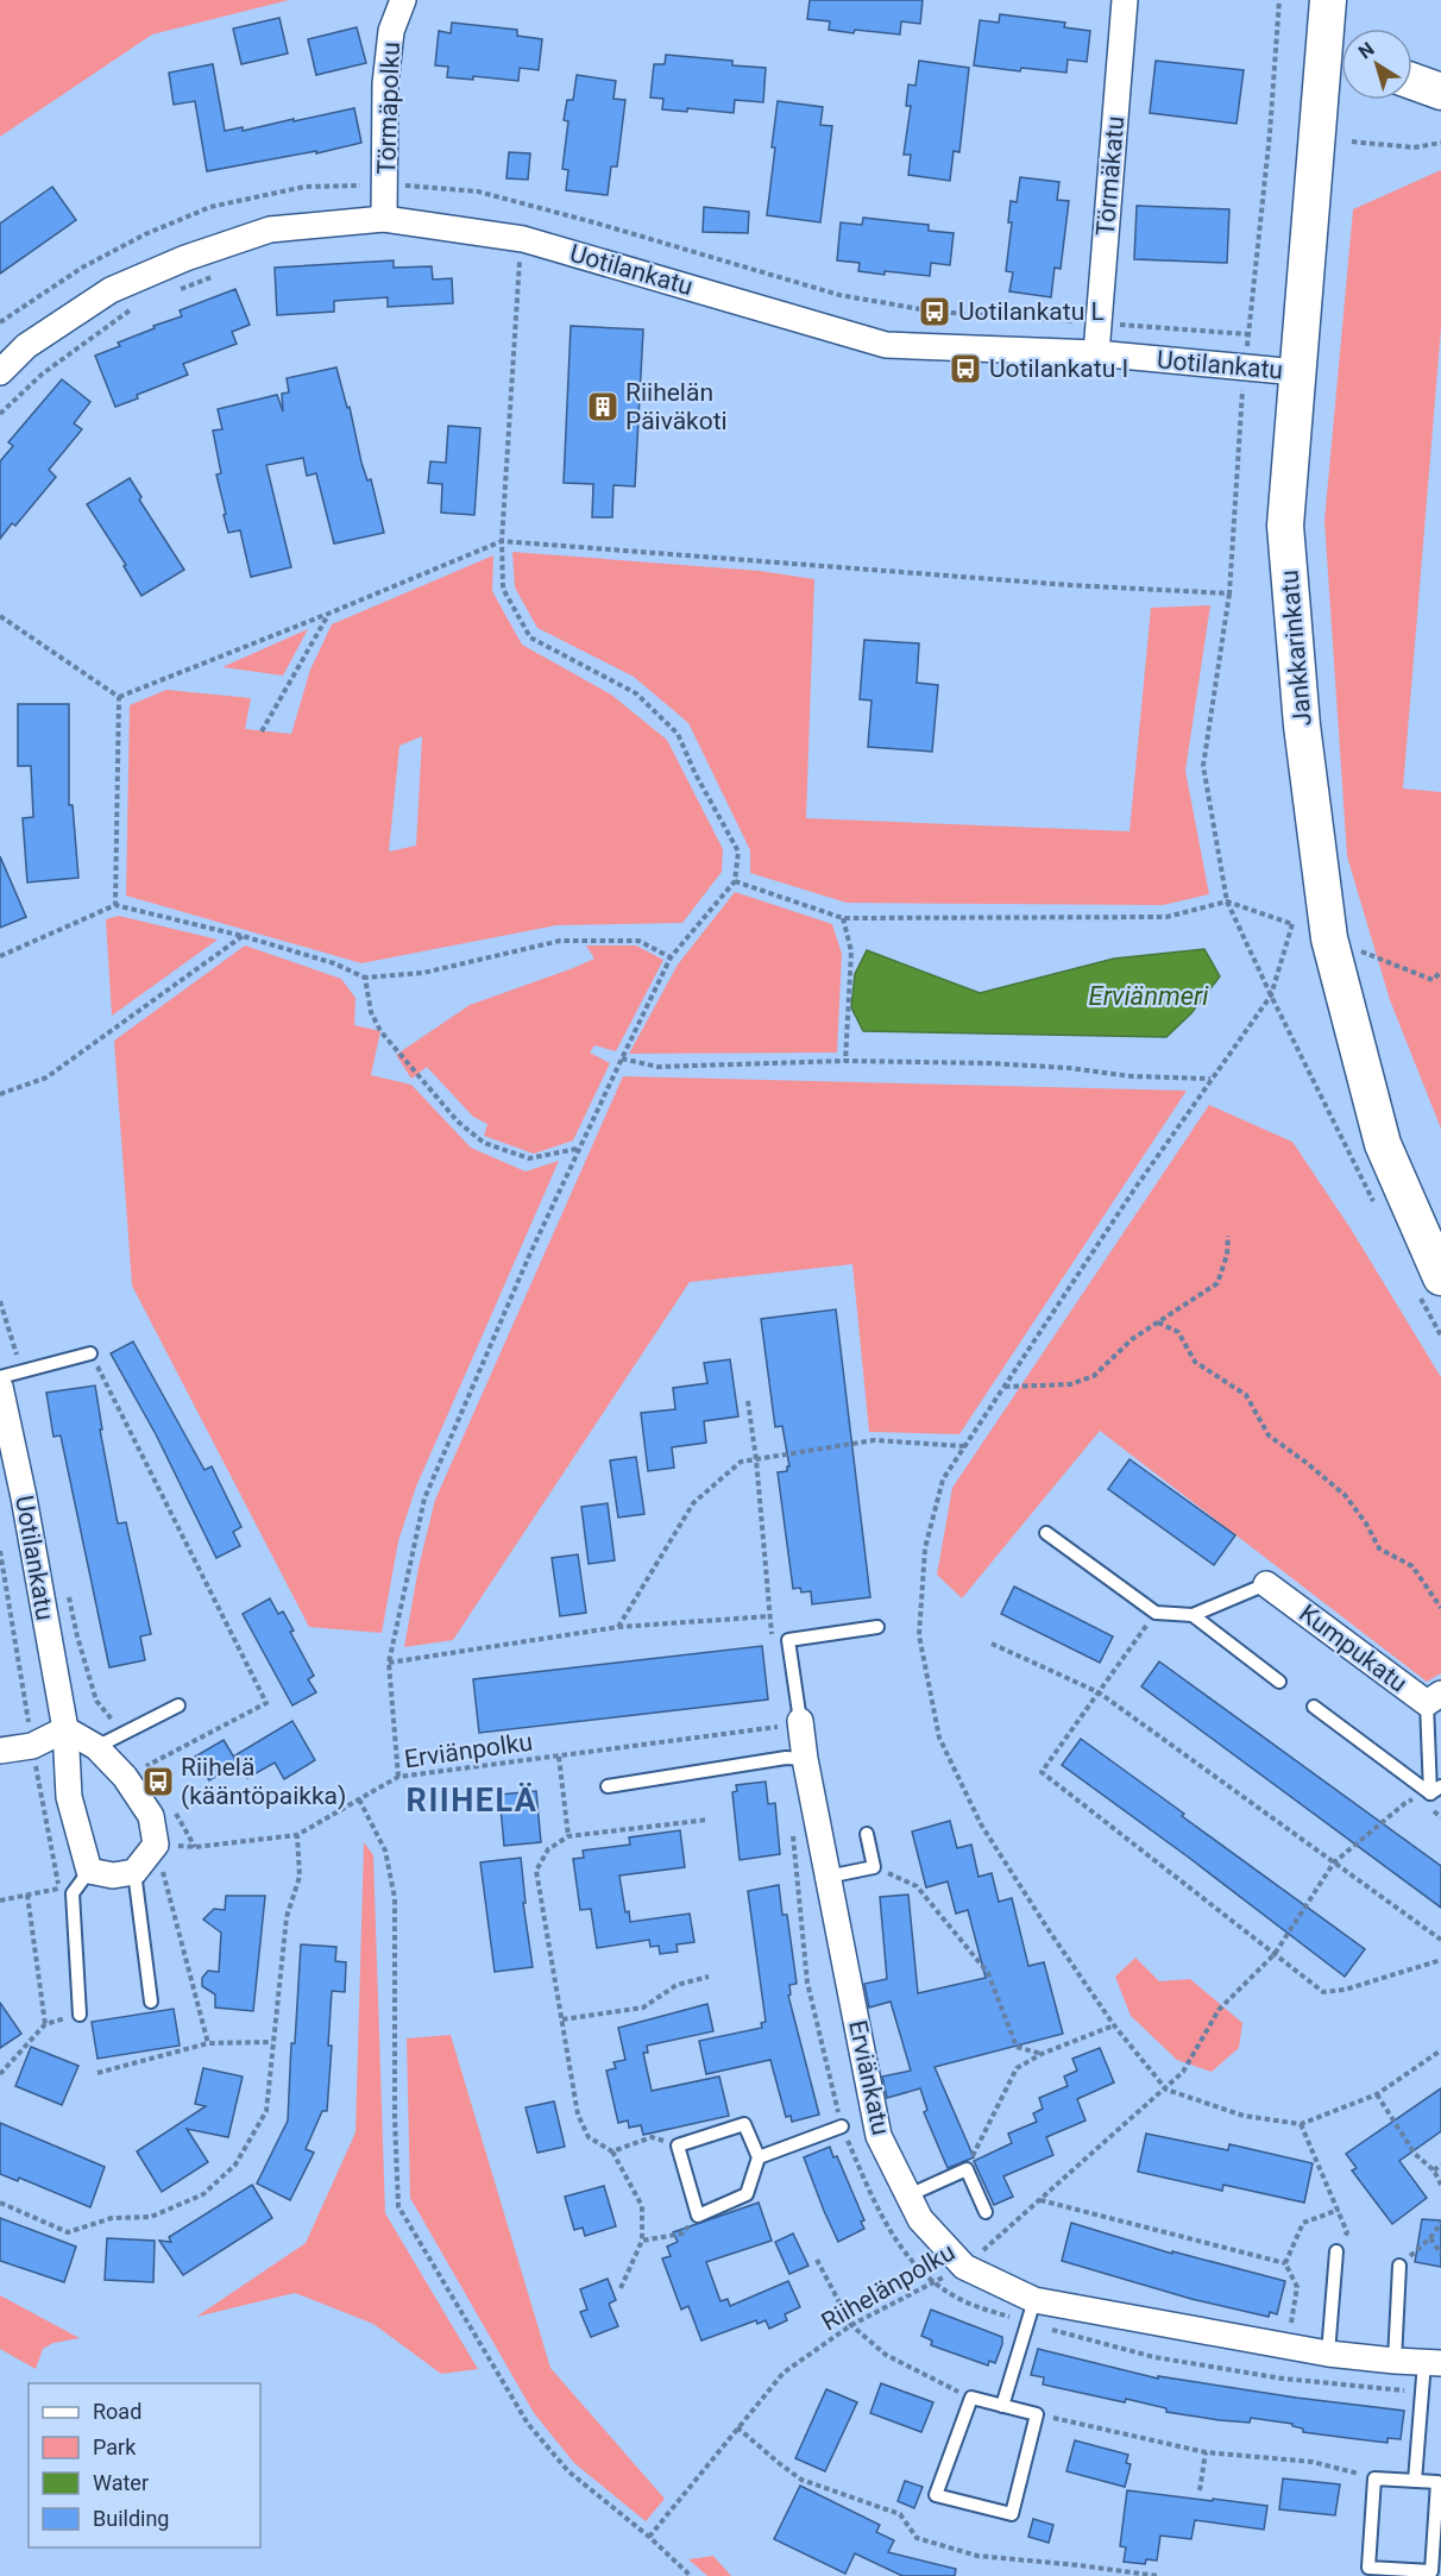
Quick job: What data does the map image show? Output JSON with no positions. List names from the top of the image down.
{
  "streets": {
    "street": [
      "Törmäpolku",
      "Törmäkatu",
      "Uotilankatu",
      "Jankkarinkatu",
      "Kumpukatu",
      "Erviänkatu"
    ],
    "path": ["Erviänpolku", "Riihelänpolku"]
  },
  "crossings": [
    ["Törmäpolku", "Uotilankatu"],
    ["Törmäkatu", "Uotilankatu"],
    ["Uotilankatu", "Jankkarinkatu"],
    ["Erviänpolku", "Erviänkatu"],
    ["Erviänkatu", "Riihelänpolku"]
  ],
  "districts": ["RIIHELÄ"],
  "water": ["Erviänmeri"],
  "places": {
    "bus stop": ["Uotilankatu L", "Uotilankatu I", "Riihelä (kääntöpaikka)"],
    "building": ["Riihelän Päiväkoti"]
  },
  "legend": [
    "Road",
    "Park",
    "Water",
    "Building"
  ],
  "north": "top left"
}
